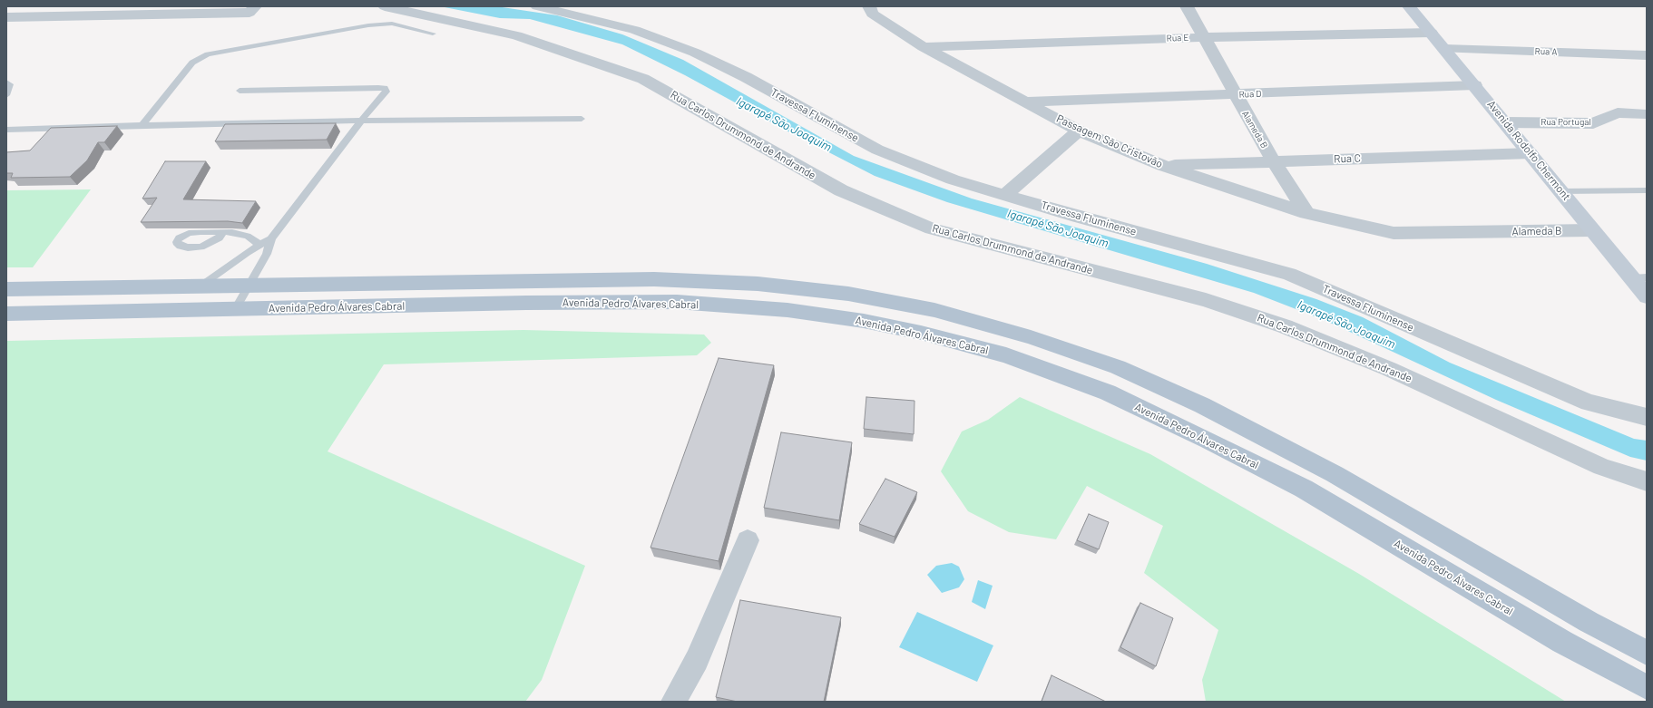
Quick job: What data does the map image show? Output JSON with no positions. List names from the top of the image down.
{
  "streets": {
    "main road": ["Avenida Rodolfo Chermont", "Avenida Pedro Álvares Cabral"],
    "street": [
      "Rua E",
      "Rua A",
      "Rua D",
      "Travessa Fluminense",
      "Rua Portugal",
      "Alameda B",
      "Rua Carlos Drummond de Andrande",
      "Passagem São Cristovão",
      "Rua C"
    ]
  },
  "crossings": [
    ["Rua E", "Alameda B"],
    ["Rua E", "Passagem São Cristovão"],
    ["Rua E", "Avenida Rodolfo Chermont"],
    ["Rua A", "Avenida Rodolfo Chermont"],
    ["Rua D", "Alameda B"],
    ["Rua D", "Passagem São Cristovão"],
    ["Rua D", "Avenida Rodolfo Chermont"],
    ["Rua Portugal", "Avenida Rodolfo Chermont"],
    ["Alameda B", "Passagem São Cristovão"],
    ["Alameda B", "Avenida Rodolfo Chermont"],
    ["Alameda B", "Rua C"],
    ["Passagem São Cristovão", "Rua C"],
    ["Avenida Rodolfo Chermont", "Rua C"]
  ],
  "water": ["Igarapé São Joaquim"]
}
